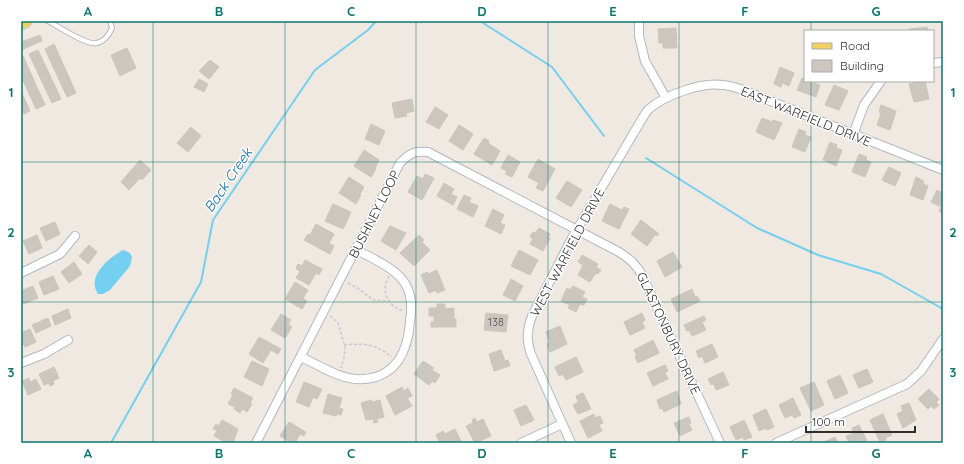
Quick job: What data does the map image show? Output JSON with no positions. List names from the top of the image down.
{
  "streets": {
    "street": [
      "EAST WARFIELD DRIVE",
      "BUSHNEY LOOP",
      "WEST WARFIELD DRIVE",
      "GLASTONBURY DRIVE"
    ]
  },
  "crossings": [
    ["EAST WARFIELD DRIVE", "WEST WARFIELD DRIVE"],
    ["BUSHNEY LOOP", "WEST WARFIELD DRIVE"],
    ["BUSHNEY LOOP", "GLASTONBURY DRIVE"],
    ["WEST WARFIELD DRIVE", "GLASTONBURY DRIVE"]
  ],
  "water": ["Back Creek"],
  "house_numbers": ["138"],
  "legend": ["Road", "Building"],
  "scale_bar": "100 m",
  "grid": {
    "columns": [
      "A",
      "B",
      "C",
      "D",
      "E",
      "F",
      "G"
    ],
    "rows": ["1", "2", "3"]
  }
}
